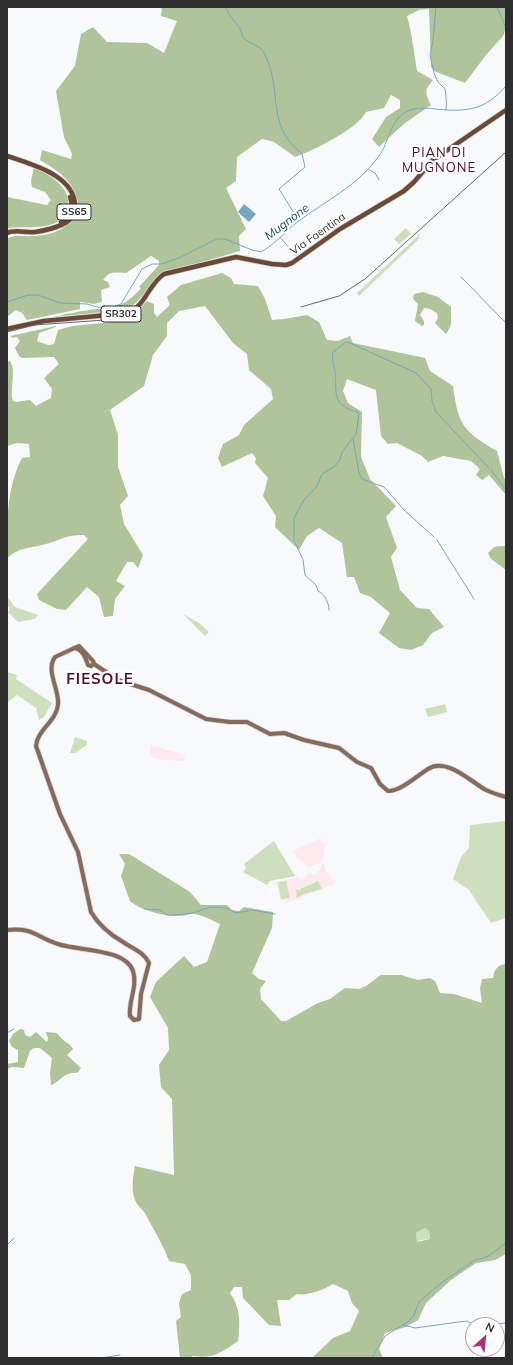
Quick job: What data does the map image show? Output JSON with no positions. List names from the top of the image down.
{
  "streets": {
    "main road": ["SS65", "Via Faentina", "SR302"]
  },
  "districts": ["PIAN DI MUGNONE", "FIESOLE"],
  "water": ["Mugnone"],
  "north": "top right"
}
